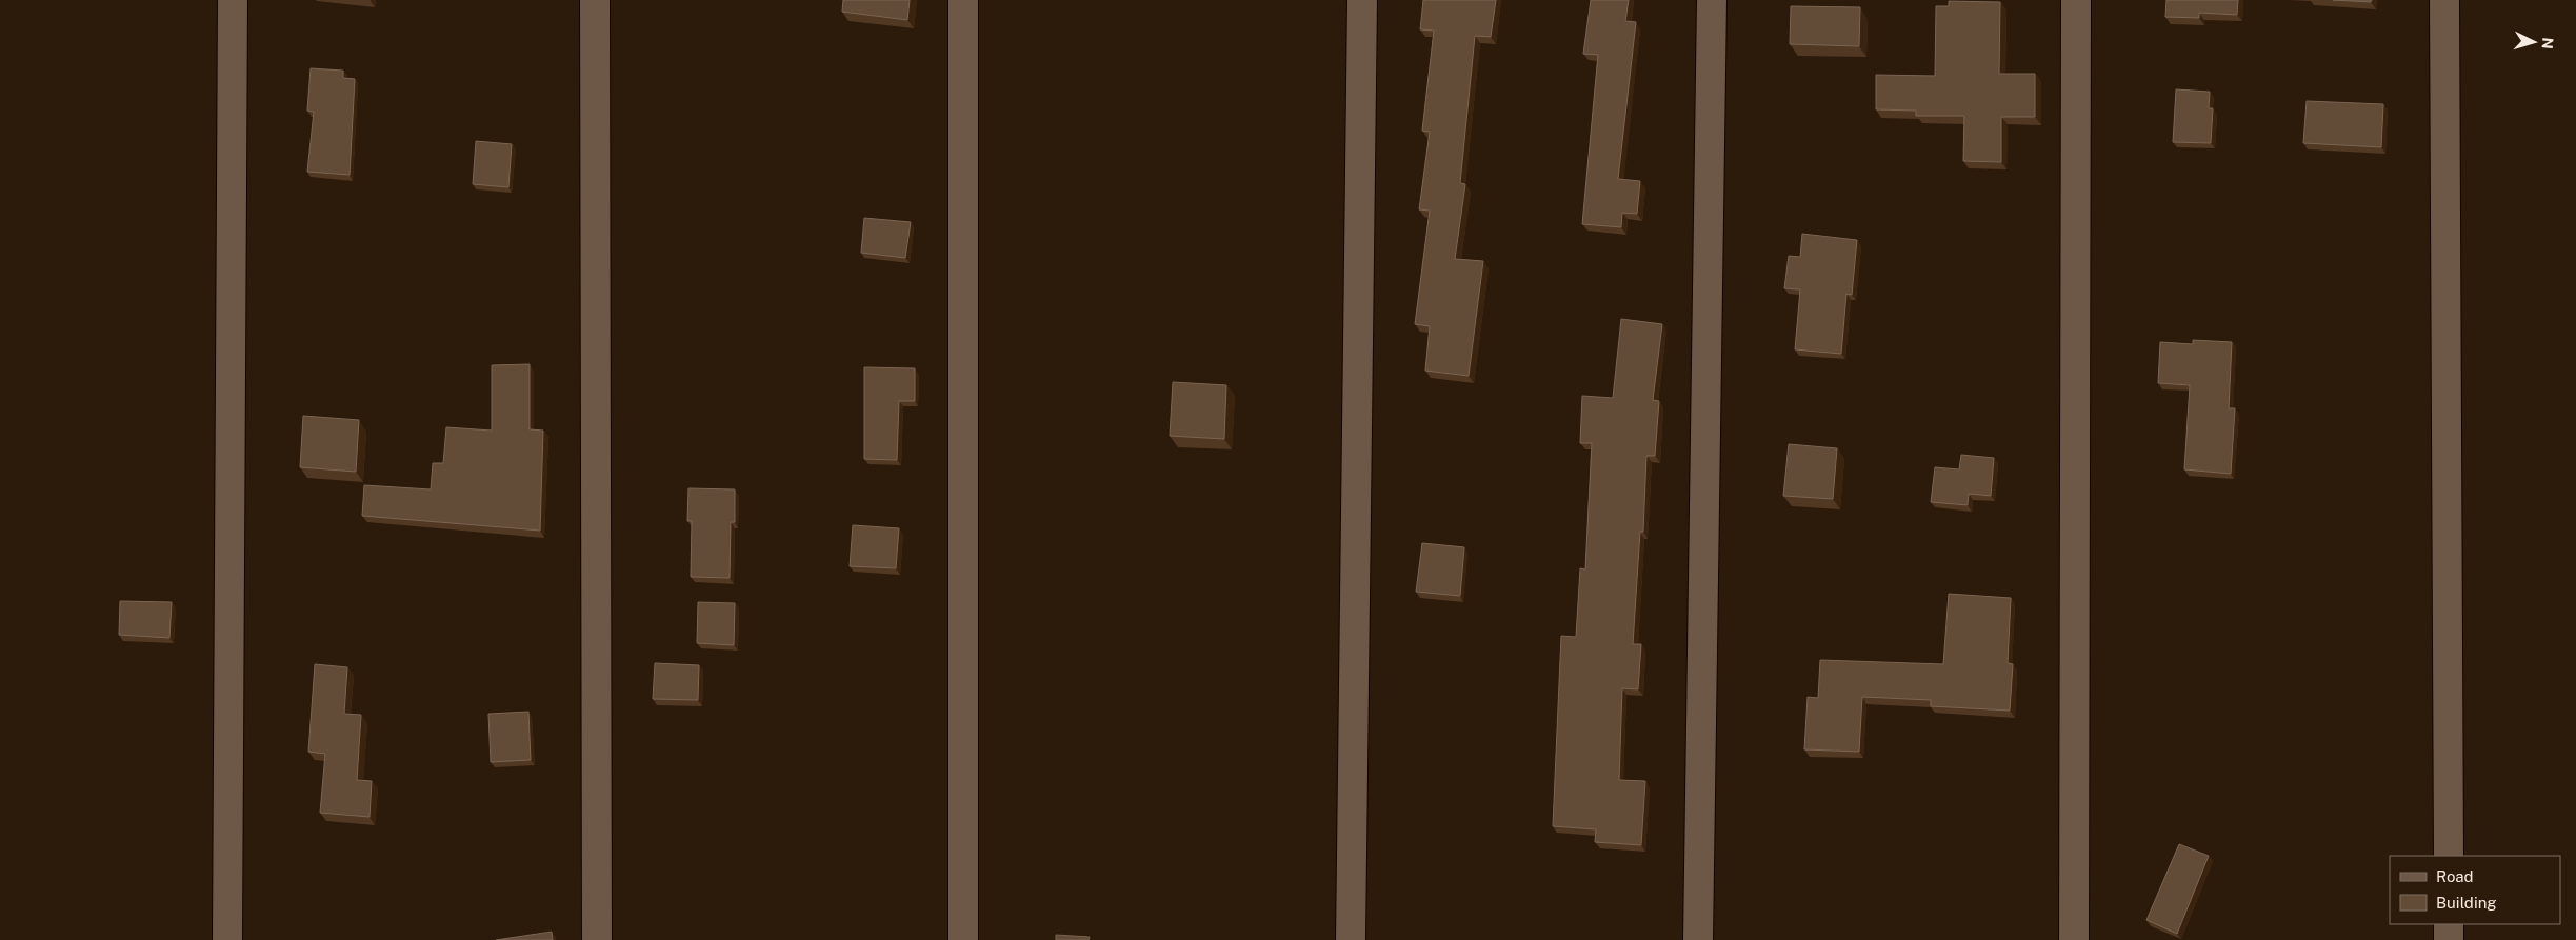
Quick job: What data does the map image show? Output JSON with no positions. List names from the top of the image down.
{
  "legend": ["Road", "Building"],
  "north": "right"
}
